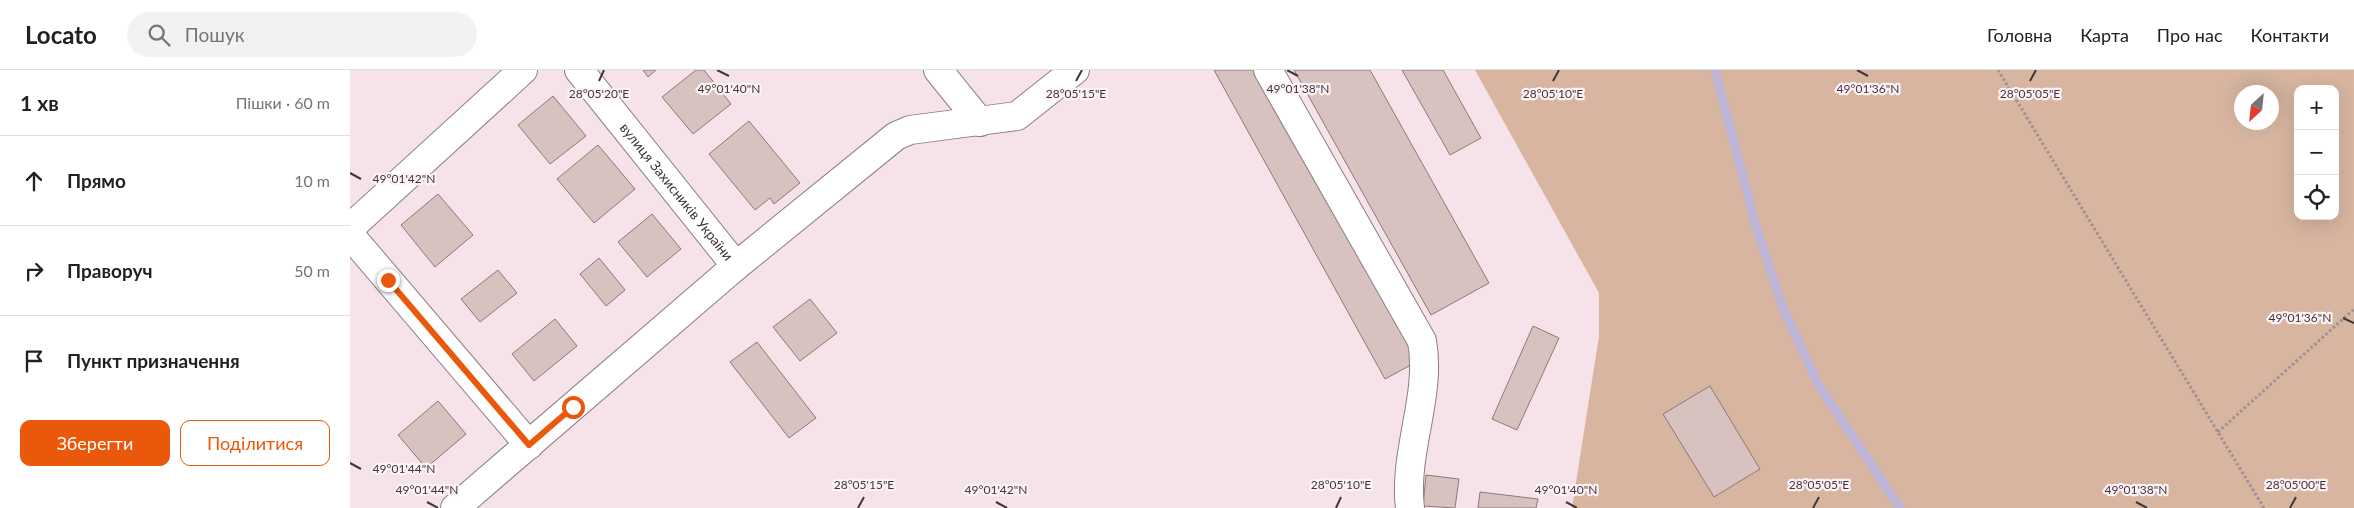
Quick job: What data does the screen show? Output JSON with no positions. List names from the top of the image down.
{
  "streets": {
    "street": ["вулиця Захисників України"]
  },
  "north": "bottom left",
  "page": {
    "header": "Locato",
    "search": "Пошук",
    "nav": [
      "Головна",
      "Карта",
      "Про нас",
      "Контакти"
    ],
    "heading": ["1 хв", "Пішки · 60 m"],
    "map_buttons": ["+", "−"],
    "list": [
      ["Прямо", "10 m"],
      ["Праворуч", "50 m"],
      "Пункт призначення"
    ],
    "buttons": ["Зберегти", "Поділитися"]
  },
  "coordinates": [
    "49°01'40\"N",
    "49°01'38\"N",
    "49°01'36\"N",
    "28°05'20\"E",
    "28°05'15\"E",
    "28°05'10\"E",
    "28°05'05\"E",
    "49°01'42\"N",
    "49°01'44\"N",
    "28°05'00\"E"
  ]
}
